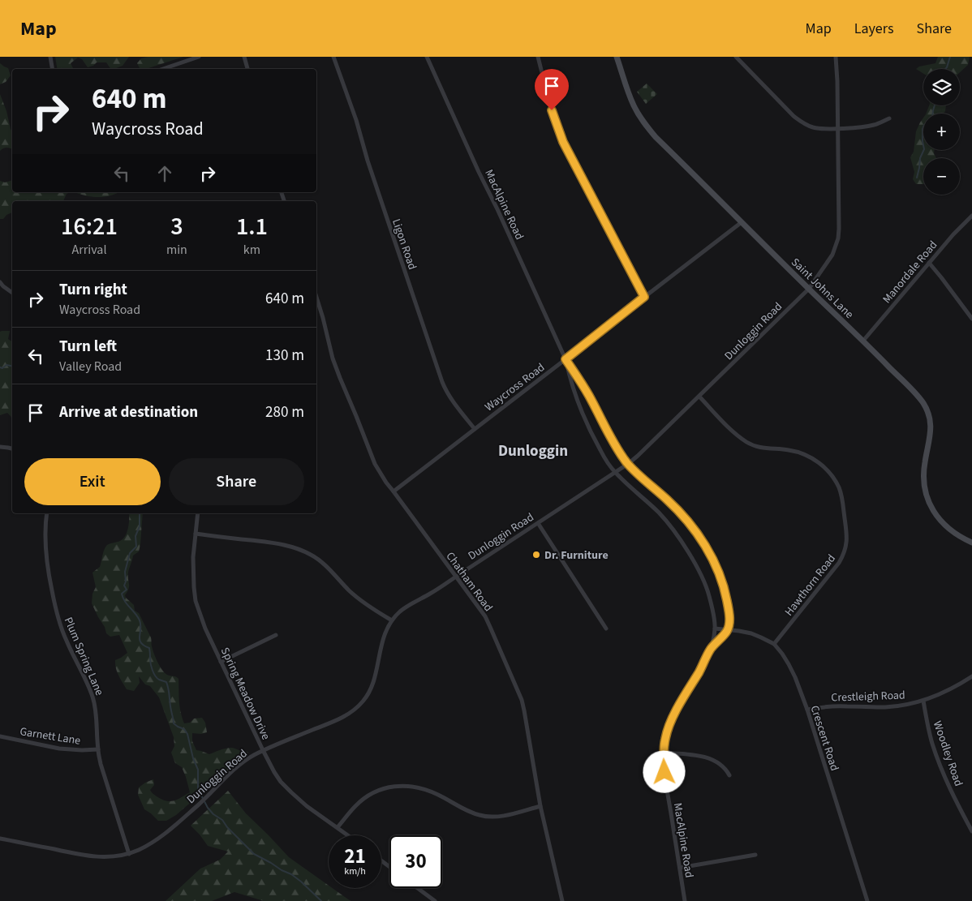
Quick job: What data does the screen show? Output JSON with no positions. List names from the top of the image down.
{
  "streets": {
    "street": [
      "MacAlpine Road",
      "Ligon Road",
      "Manordale Road",
      "Saint Johns Lane",
      "Dunloggin Road",
      "Waycross Road",
      "Chatham Road",
      "Hawthorn Road",
      "Plum Spring Lane",
      "Spring Meadow Drive",
      "Crestleigh Road",
      "Garnett Lane",
      "Crescent Road",
      "Woodley Road"
    ]
  },
  "crossings": [
    ["MacAlpine Road", "Dunloggin Road"],
    ["MacAlpine Road", "Waycross Road"],
    ["MacAlpine Road", "Crescent Road"],
    ["Ligon Road", "Waycross Road"],
    ["Manordale Road", "Saint Johns Lane"],
    ["Saint Johns Lane", "Dunloggin Road"],
    ["Saint Johns Lane", "Waycross Road"],
    ["Dunloggin Road", "Chatham Road"],
    ["Dunloggin Road", "Hawthorn Road"],
    ["Dunloggin Road", "Plum Spring Lane"],
    ["Dunloggin Road", "Spring Meadow Drive"],
    ["Waycross Road", "Chatham Road"],
    ["Hawthorn Road", "Crescent Road"],
    ["Plum Spring Lane", "Garnett Lane"],
    ["Crestleigh Road", "Crescent Road"],
    ["Crestleigh Road", "Woodley Road"]
  ],
  "districts": ["Dunloggin"],
  "places": ["Dr. Furniture"],
  "page": {
    "header": "Map",
    "nav": ["Map", "Layers", "Share"],
    "map_buttons": ["+", "−"],
    "turn": ["640 m", "Waycross Road"],
    "eta": [
      "16:21",
      "Arrival",
      "3",
      "min",
      "1.1",
      "km"
    ],
    "list": [
      {
        "name": "Turn right",
        "note": "Waycross Road",
        "value": "640 m"
      },
      {
        "name": "Turn left",
        "note": "Valley Road",
        "value": "130 m"
      },
      {
        "name": "Arrive at destination",
        "value": "280 m"
      }
    ],
    "buttons": ["Exit", "Share"],
    "speed": "21 km/h",
    "limit": "30"
  }
}
